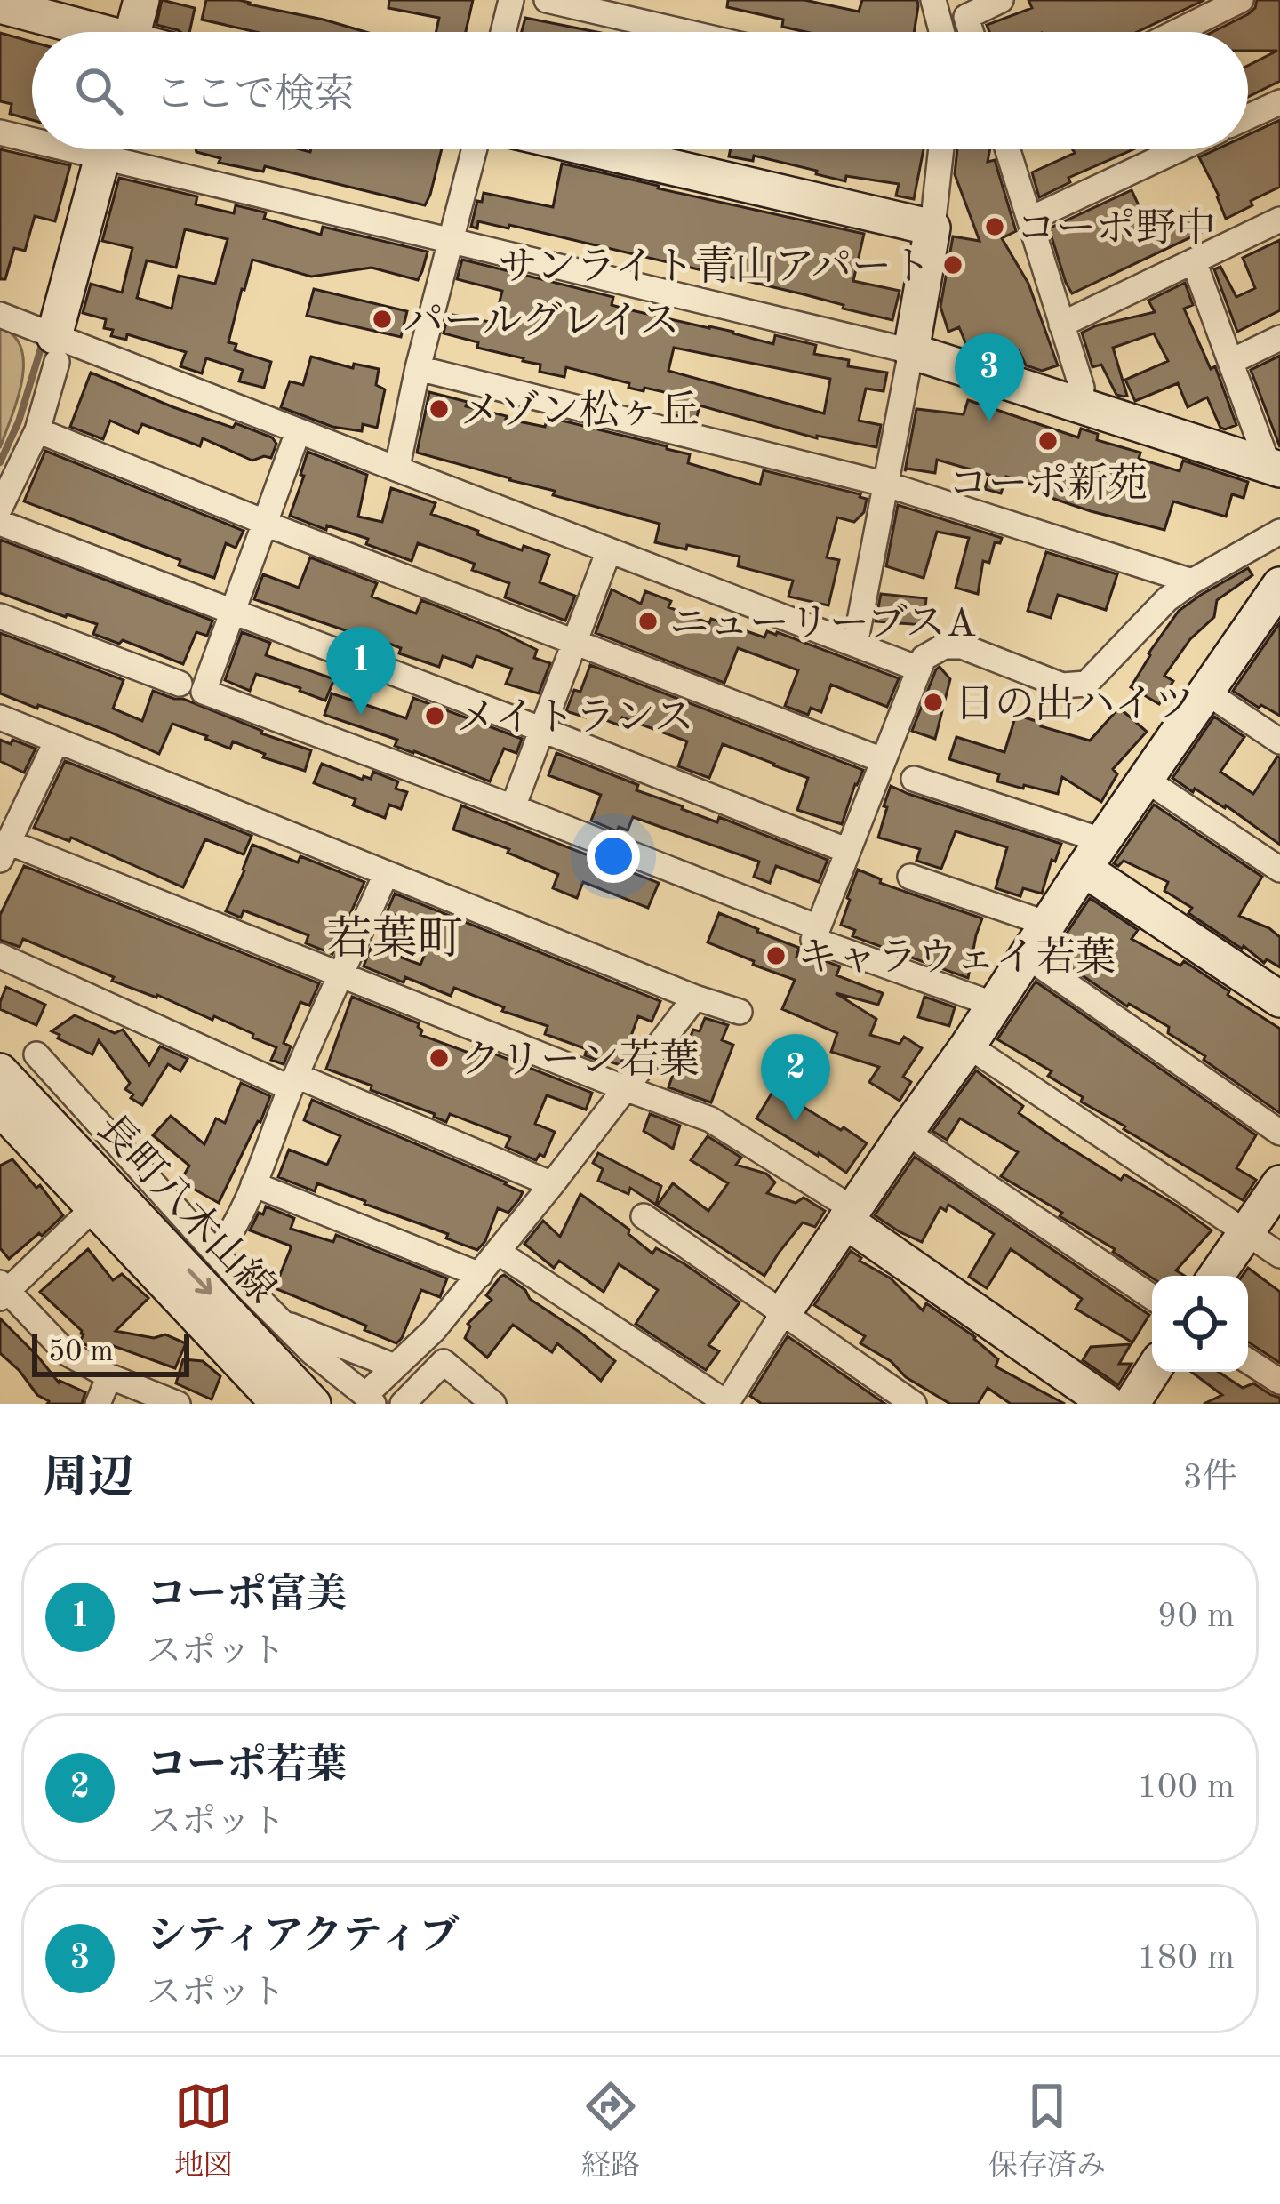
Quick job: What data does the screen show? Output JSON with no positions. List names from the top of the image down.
{
  "streets": {
    "street": ["長町八木山線"]
  },
  "districts": ["若葉町"],
  "places": [
    "コーポ野中",
    "サンライト青山アパート",
    "パールグレイス",
    "メゾン松ヶ丘",
    "コーポ新苑",
    "ニューリーブスA",
    "日の出ハイツ",
    "メイトランス",
    "キャラウェイ若葉",
    "クリーン若葉"
  ],
  "scale_bar": "50 m",
  "page": {
    "search": "ここで検索",
    "pins": ["3", "1", "2"],
    "scale": "50 m",
    "heading": ["周辺", "3件"],
    "list": [
      {
        "mark": "1",
        "name": "コーポ富美",
        "note": "スポット",
        "value": "90 m"
      },
      {
        "mark": "2",
        "name": "コーポ若葉",
        "note": "スポット",
        "value": "100 m"
      },
      {
        "mark": "3",
        "name": "シティアクティブ",
        "note": "スポット",
        "value": "180 m"
      }
    ],
    "nav": ["地図", "経路", "保存済み"]
  }
}
